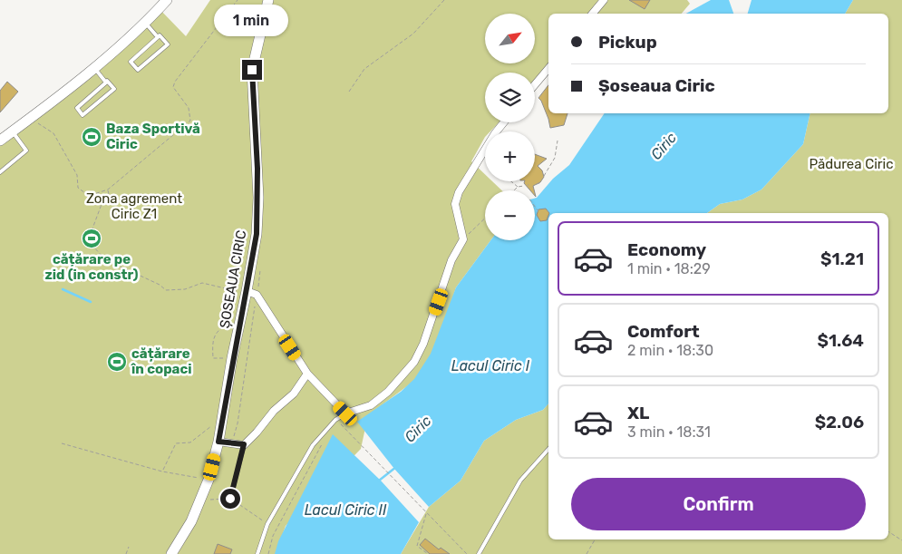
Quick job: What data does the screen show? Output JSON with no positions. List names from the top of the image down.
{
  "streets": {
    "main road": ["ȘOSEAUA CIRIC"]
  },
  "water": ["Ciric", "Lacul Ciric I", "Lacul Ciric II"],
  "parks": ["Pădurea Ciric", "Zona agrement Ciric Z1"],
  "places": {
    "sports": ["Baza Sportivă Ciric", "cățărare pe zid (in constr)", "cățărare în copaci"]
  },
  "north": "top right",
  "page": {
    "bubble": "1 min",
    "map_buttons": ["+", "−"],
    "banner": ["Pickup", "Șoseaua Ciric"],
    "list": [
      {
        "name": "Economy",
        "note": "1 min · 18:29",
        "value": "$1.21"
      },
      {
        "name": "Comfort",
        "note": "2 min · 18:30",
        "value": "$1.64"
      },
      {
        "name": "XL",
        "note": "3 min · 18:31",
        "value": "$2.06"
      }
    ],
    "buttons": "Confirm"
  }
}
